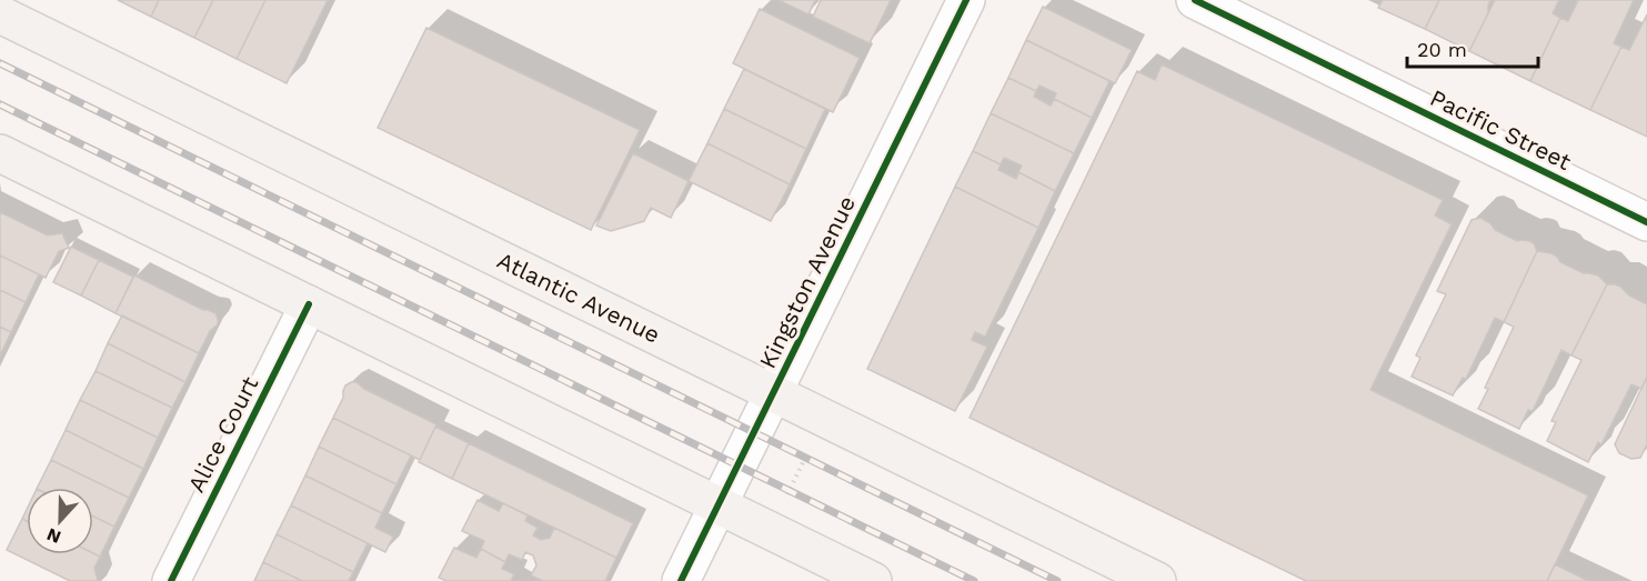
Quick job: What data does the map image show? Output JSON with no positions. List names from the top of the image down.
{
  "streets": {
    "main road": ["Atlantic Avenue"],
    "street": ["Pacific Street", "Kingston Avenue", "Alice Court"]
  },
  "crossings": [
    ["Kingston Avenue", "Atlantic Avenue"]
  ],
  "scale_bar": "20 m",
  "north": "bottom"
}
